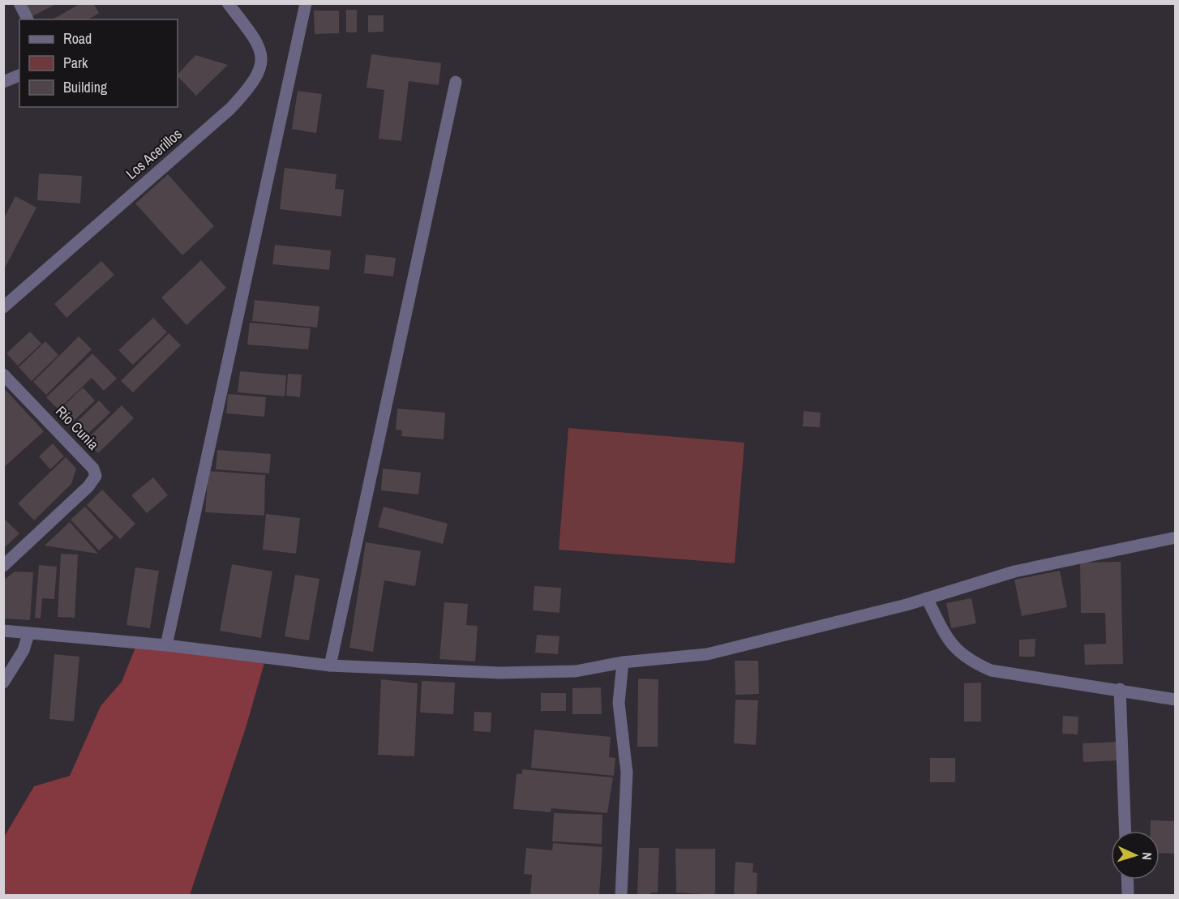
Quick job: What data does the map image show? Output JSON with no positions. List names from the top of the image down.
{
  "streets": {
    "street": ["Los Acerillos", "Río Cunia"]
  },
  "legend": ["Road", "Park", "Building"],
  "north": "right"
}
